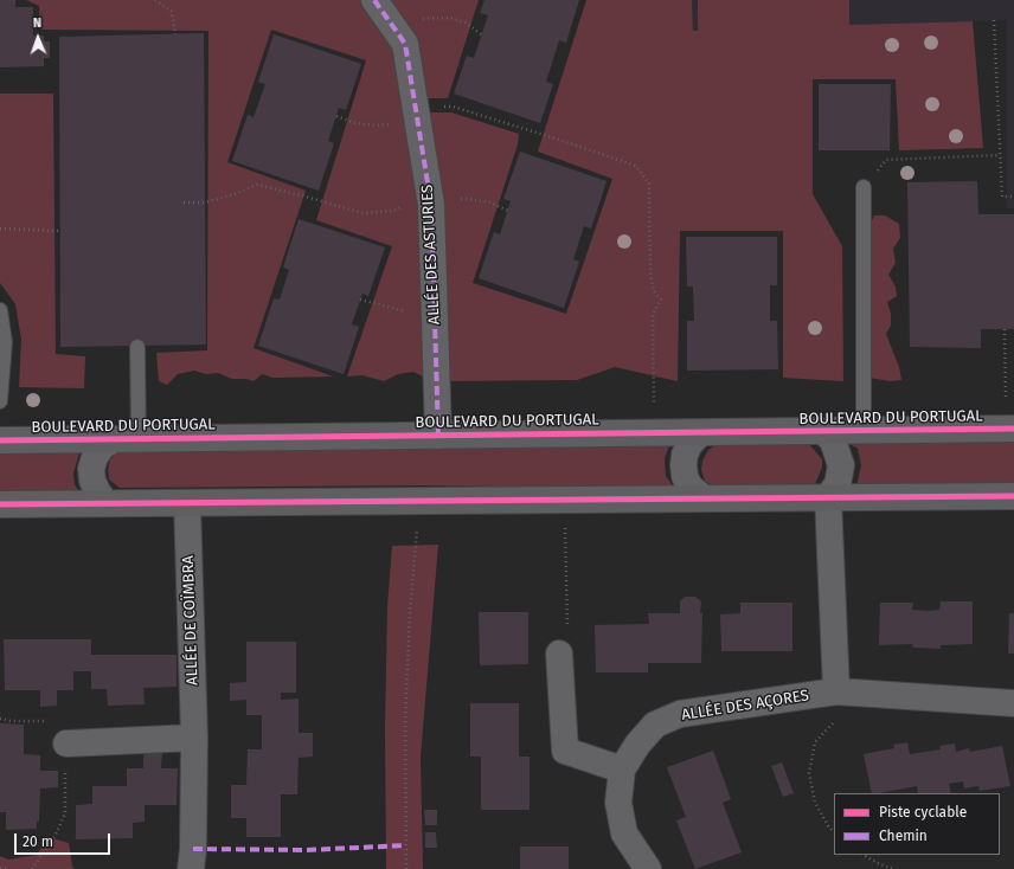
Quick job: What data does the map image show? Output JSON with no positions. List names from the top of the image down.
{
  "streets": {
    "street": [
      "ALLÉE DES ASTURIES",
      "BOULEVARD DU PORTUGAL",
      "ALLÉE DE COÏMBRA",
      "ALLÉE DES AÇORES"
    ]
  },
  "crossings": [
    ["ALLÉE DES ASTURIES", "BOULEVARD DU PORTUGAL"]
  ],
  "legend": ["Piste cyclable", "Chemin"],
  "scale_bar": "20 m",
  "north": "top"
}
